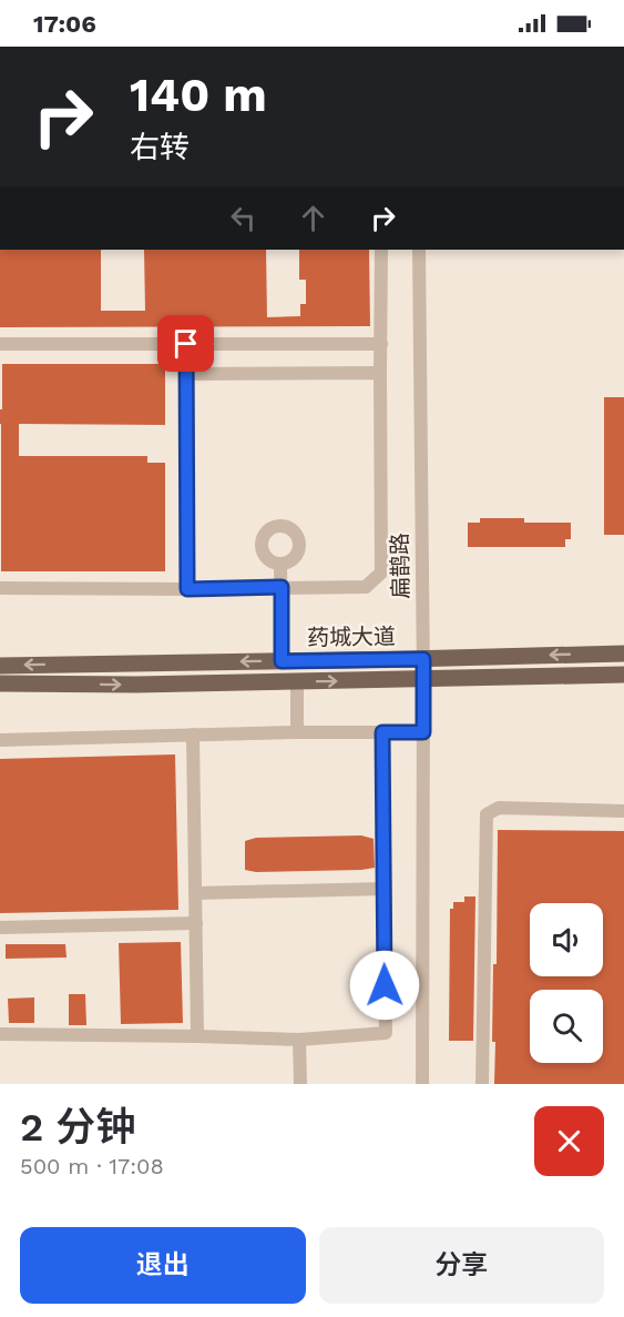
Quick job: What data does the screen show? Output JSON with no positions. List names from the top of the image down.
{
  "streets": {
    "main road": ["药城大道"],
    "street": ["扁鹊路"]
  },
  "crossings": [
    ["扁鹊路", "药城大道"]
  ],
  "page": {
    "status": "17:06",
    "turn": ["140 m", "右转"],
    "heading": ["2 分钟", "500 m · 17:08"],
    "buttons": ["退出", "分享"]
  }
}
